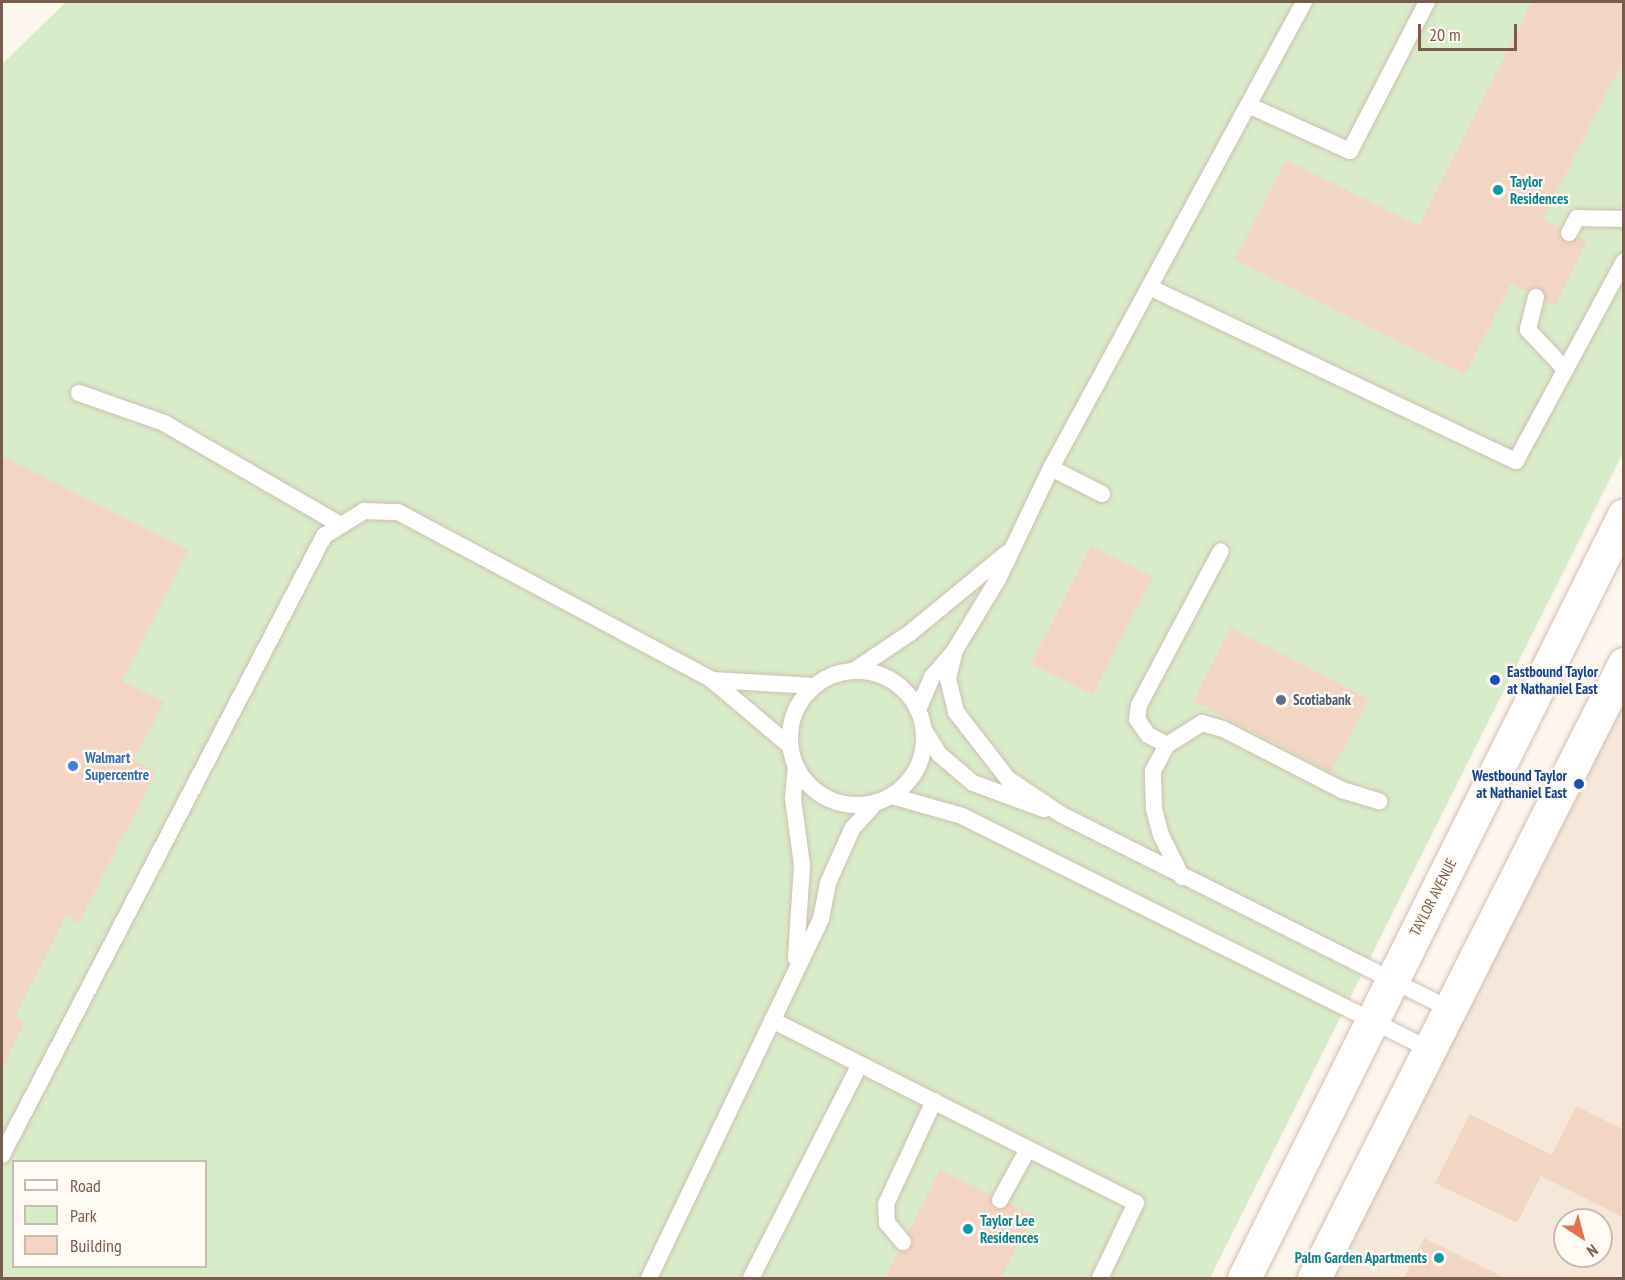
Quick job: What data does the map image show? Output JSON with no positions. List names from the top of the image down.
{
  "streets": {
    "main road": ["TAYLOR AVENUE"]
  },
  "places": [
    "Taylor Residences",
    "Eastbound Taylor at Nathaniel East",
    "Scotiabank",
    "Walmart Supercentre",
    "Westbound Taylor at Nathaniel East",
    "Taylor Lee Residences",
    "Palm Garden Apartments"
  ],
  "legend": ["Road", "Park", "Building"],
  "scale_bar": "20 m",
  "north": "bottom right"
}
